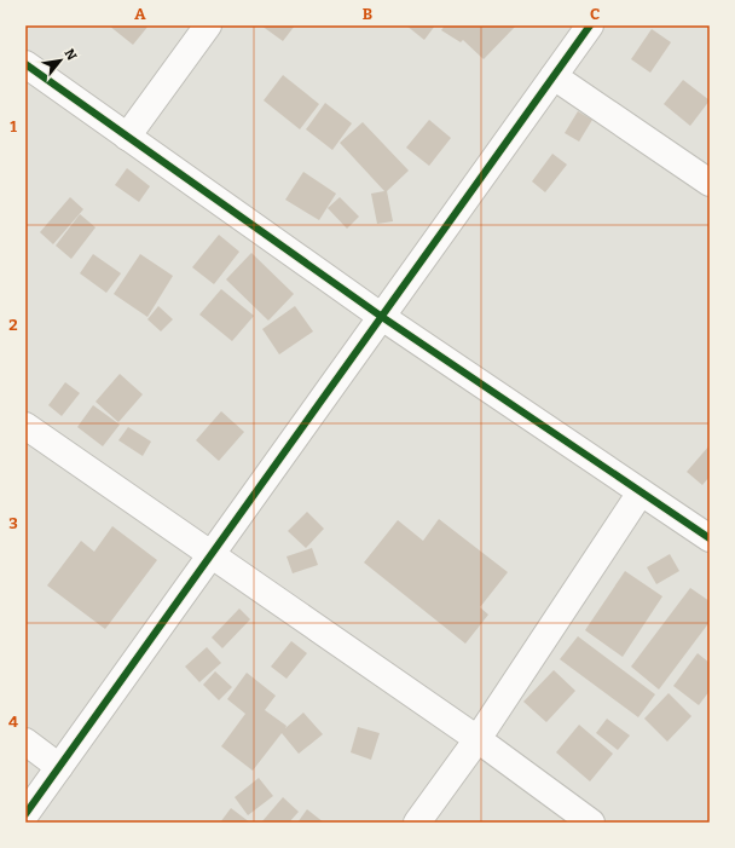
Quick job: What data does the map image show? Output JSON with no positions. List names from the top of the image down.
{
  "north": "top right",
  "grid": {
    "columns": ["A", "B", "C"],
    "rows": [
      "1",
      "2",
      "3",
      "4"
    ]
  }
}
